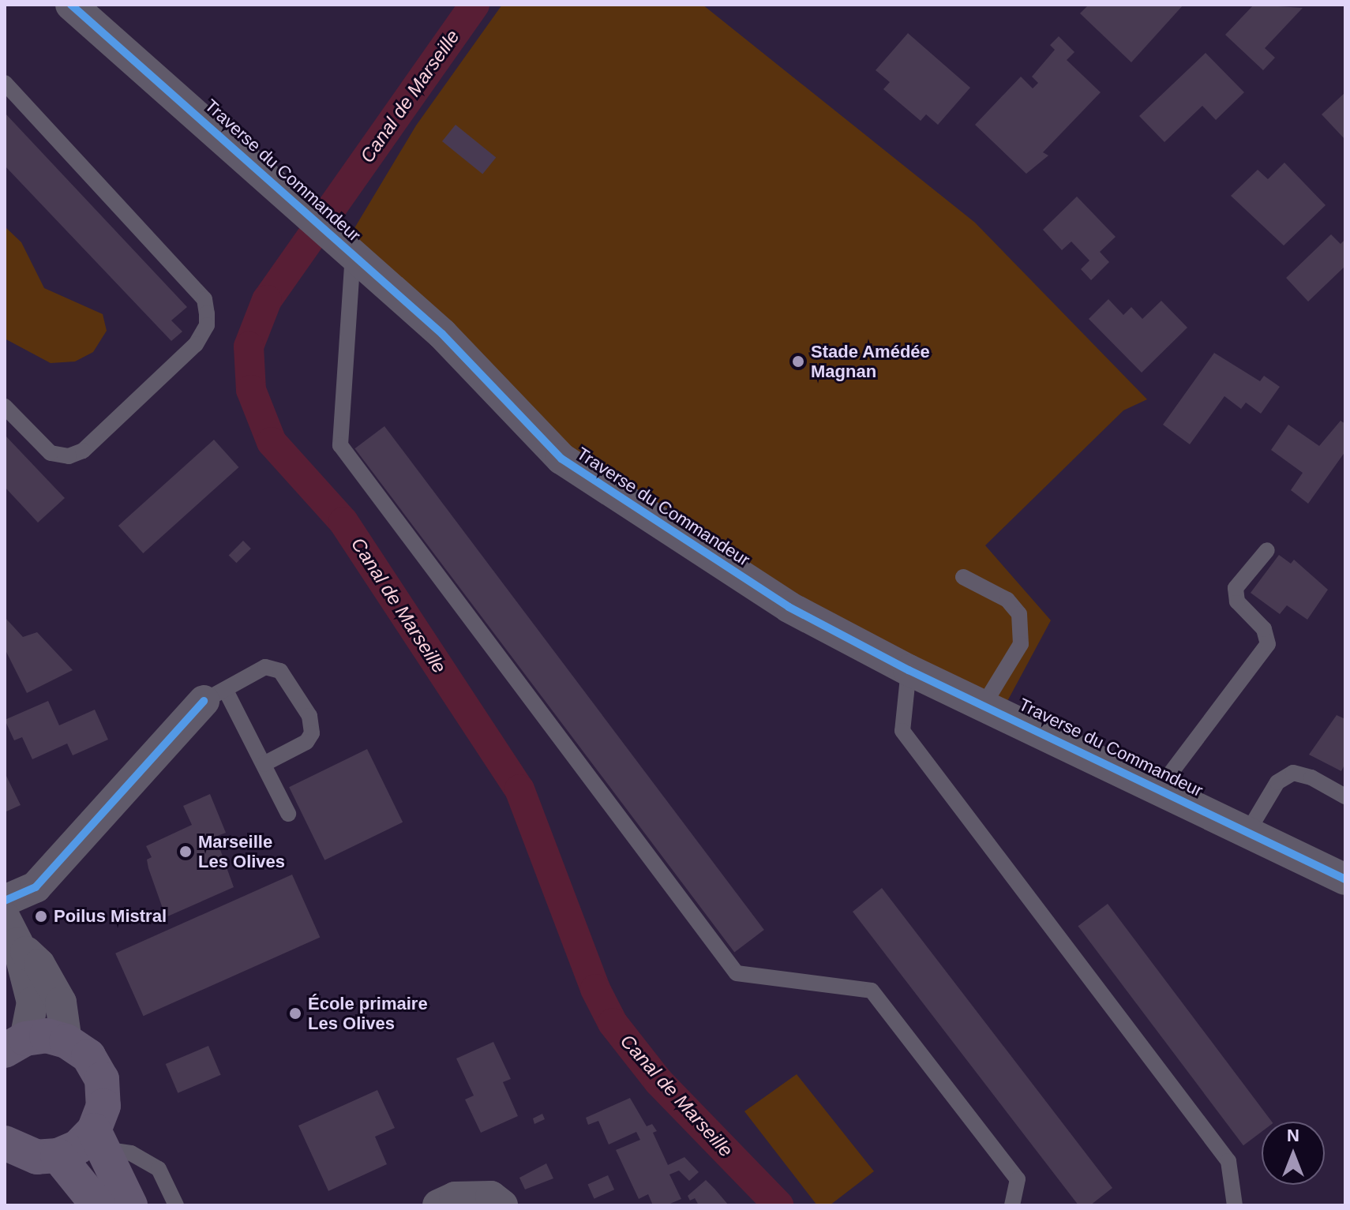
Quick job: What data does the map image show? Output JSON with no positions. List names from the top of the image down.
{
  "streets": {
    "street": ["Traverse du Commandeur"]
  },
  "water": ["Canal de Marseille"],
  "places": [
    "Stade Amédée Magnan",
    "Marseille Les Olives",
    "Poilus Mistral",
    "École primaire Les Olives"
  ],
  "north": "top"
}
